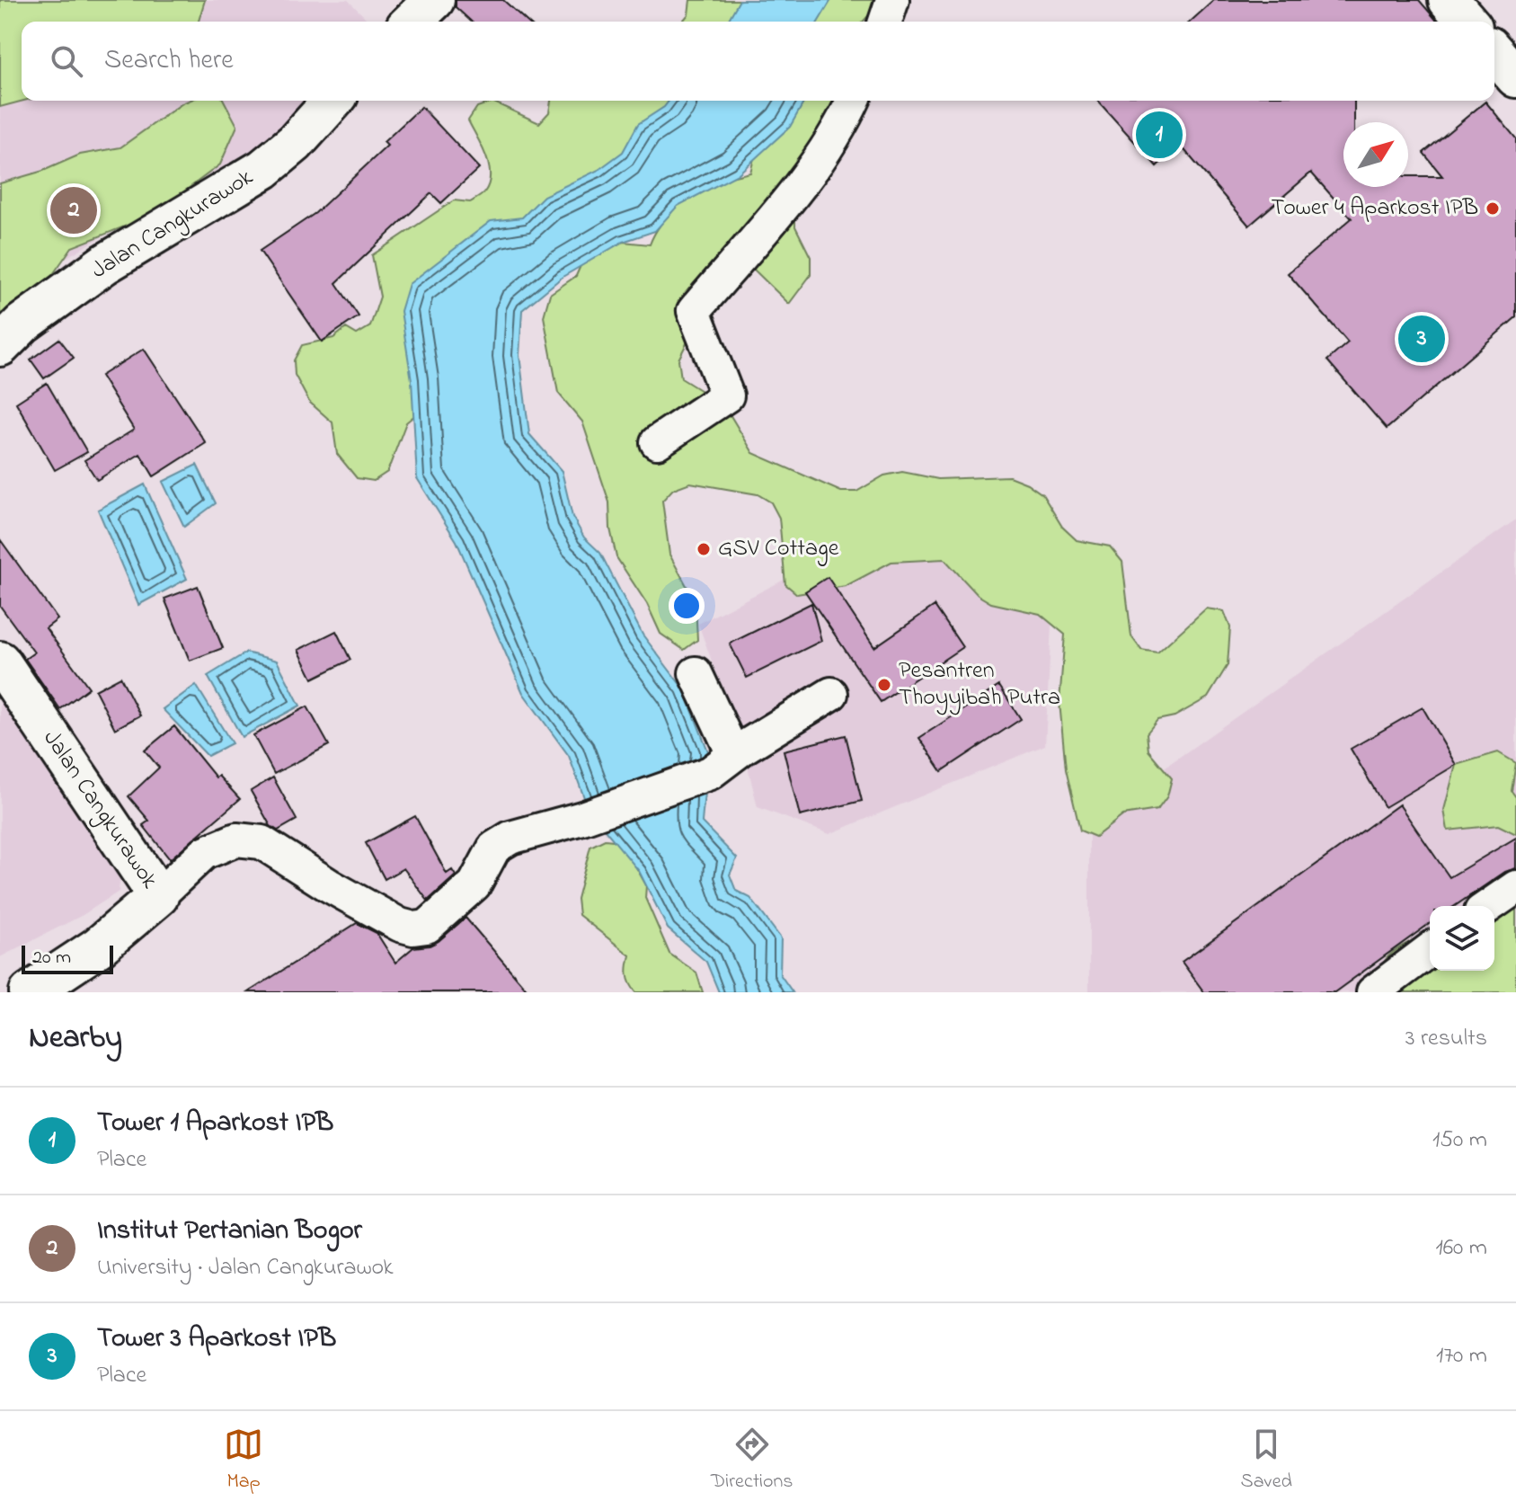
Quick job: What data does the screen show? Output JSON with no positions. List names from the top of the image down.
{
  "streets": {
    "street": ["Jalan Cangkurawok"]
  },
  "places": ["Tower 4 Aparkost IPB", "GSV Cottage", "Pesantren Thoyyibah Putra"],
  "scale_bar": "20 m",
  "north": "top right",
  "page": {
    "search": "Search here",
    "pins": ["1", "2", "3"],
    "scale": "20 m",
    "heading": ["Nearby", "3 results"],
    "list": [
      {
        "mark": "1",
        "name": "Tower 1 Aparkost IPB",
        "note": "Place",
        "value": "150 m"
      },
      {
        "mark": "2",
        "name": "Institut Pertanian Bogor",
        "note": "University · Jalan Cangkurawok",
        "value": "160 m"
      },
      {
        "mark": "3",
        "name": "Tower 3 Aparkost IPB",
        "note": "Place",
        "value": "170 m"
      }
    ],
    "nav": ["Map", "Directions", "Saved"]
  }
}
